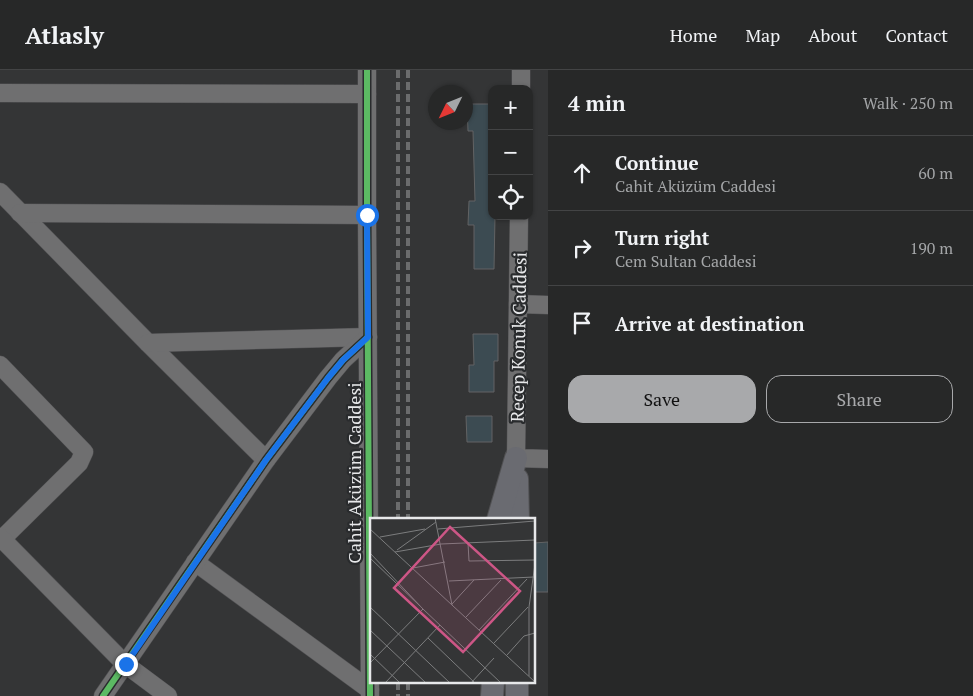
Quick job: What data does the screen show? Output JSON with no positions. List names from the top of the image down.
{
  "streets": {
    "main road": ["Recep Konuk Caddesi"],
    "street": ["Cahit Aküzüm Caddesi"]
  },
  "north": "bottom left",
  "page": {
    "header": "Atlasly",
    "nav": [
      "Home",
      "Map",
      "About",
      "Contact"
    ],
    "heading": ["4 min", "Walk · 250 m"],
    "map_buttons": ["+", "−"],
    "list": [
      ["Continue", "Cahit Aküzüm Caddesi", "60 m"],
      ["Turn right", "Cem Sultan Caddesi", "190 m"],
      "Arrive at destination"
    ],
    "buttons": ["Save", "Share"]
  }
}
